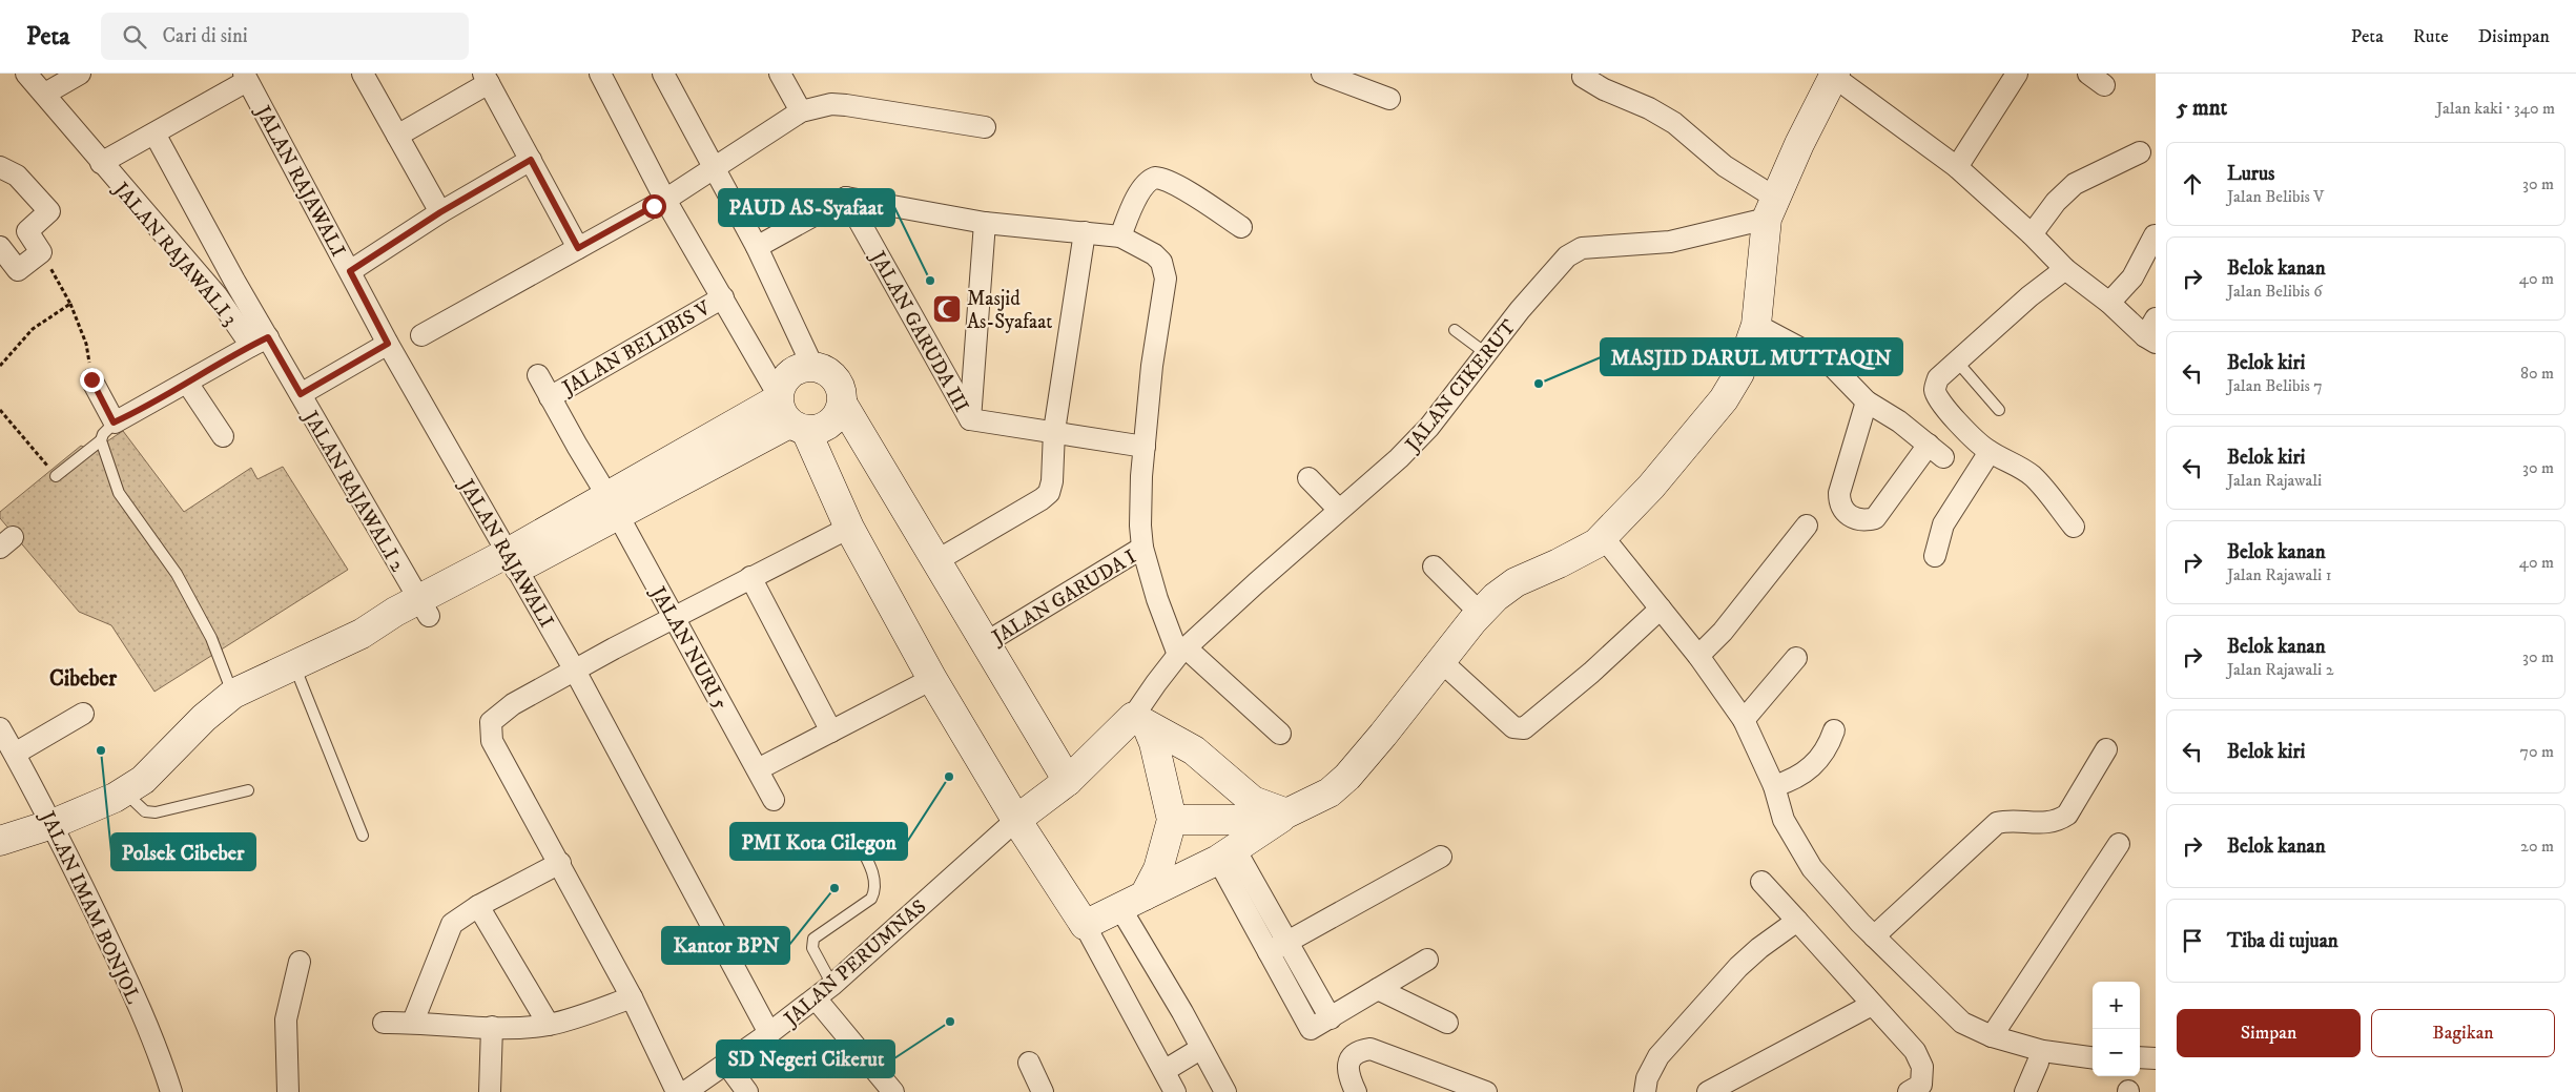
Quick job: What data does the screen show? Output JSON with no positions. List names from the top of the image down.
{
  "streets": {
    "street": [
      "JALAN RAJAWALI",
      "JALAN RAJAWALI 3",
      "JALAN GARUDA III",
      "JALAN BELIBIS V",
      "JALAN CIKERUT",
      "JALAN RAJAWALI 2",
      "JALAN GARUDA I",
      "JALAN NURI 5",
      "JALAN IMAM BONJOL",
      "JALAN PERUMNAS"
    ]
  },
  "crossings": [
    ["JALAN RAJAWALI", "JALAN PERUMNAS"],
    ["JALAN RAJAWALI 3", "JALAN RAJAWALI 2"],
    ["JALAN BELIBIS V", "JALAN NURI 5"]
  ],
  "districts": ["Cibeber"],
  "places": {
    "other": [
      "PAUD AS-Syafaat",
      "MASJID DARUL MUTTAQIN",
      "Polsek Cibeber",
      "PMI Kota Cilegon",
      "Kantor BPN",
      "SD Negeri Cikerut"
    ],
    "mosque": ["Masjid As-Syafaat"]
  },
  "page": {
    "header": "Peta",
    "search": "Cari di sini",
    "nav": ["Peta", "Rute", "Disimpan"],
    "heading": ["5 mnt", "Jalan kaki · 340 m"],
    "list": [
      ["Lurus", "Jalan Belibis V", "30 m"],
      ["Belok kanan", "Jalan Belibis 6", "40 m"],
      ["Belok kiri", "Jalan Belibis 7", "80 m"],
      ["Belok kiri", "Jalan Rajawali", "30 m"],
      ["Belok kanan", "Jalan Rajawali 1", "40 m"],
      ["Belok kanan", "Jalan Rajawali 2", "30 m"],
      ["Belok kiri", "70 m"],
      ["Belok kanan", "20 m"],
      "Tiba di tujuan"
    ],
    "map_buttons": ["+", "−"],
    "buttons": ["Simpan", "Bagikan"]
  }
}
